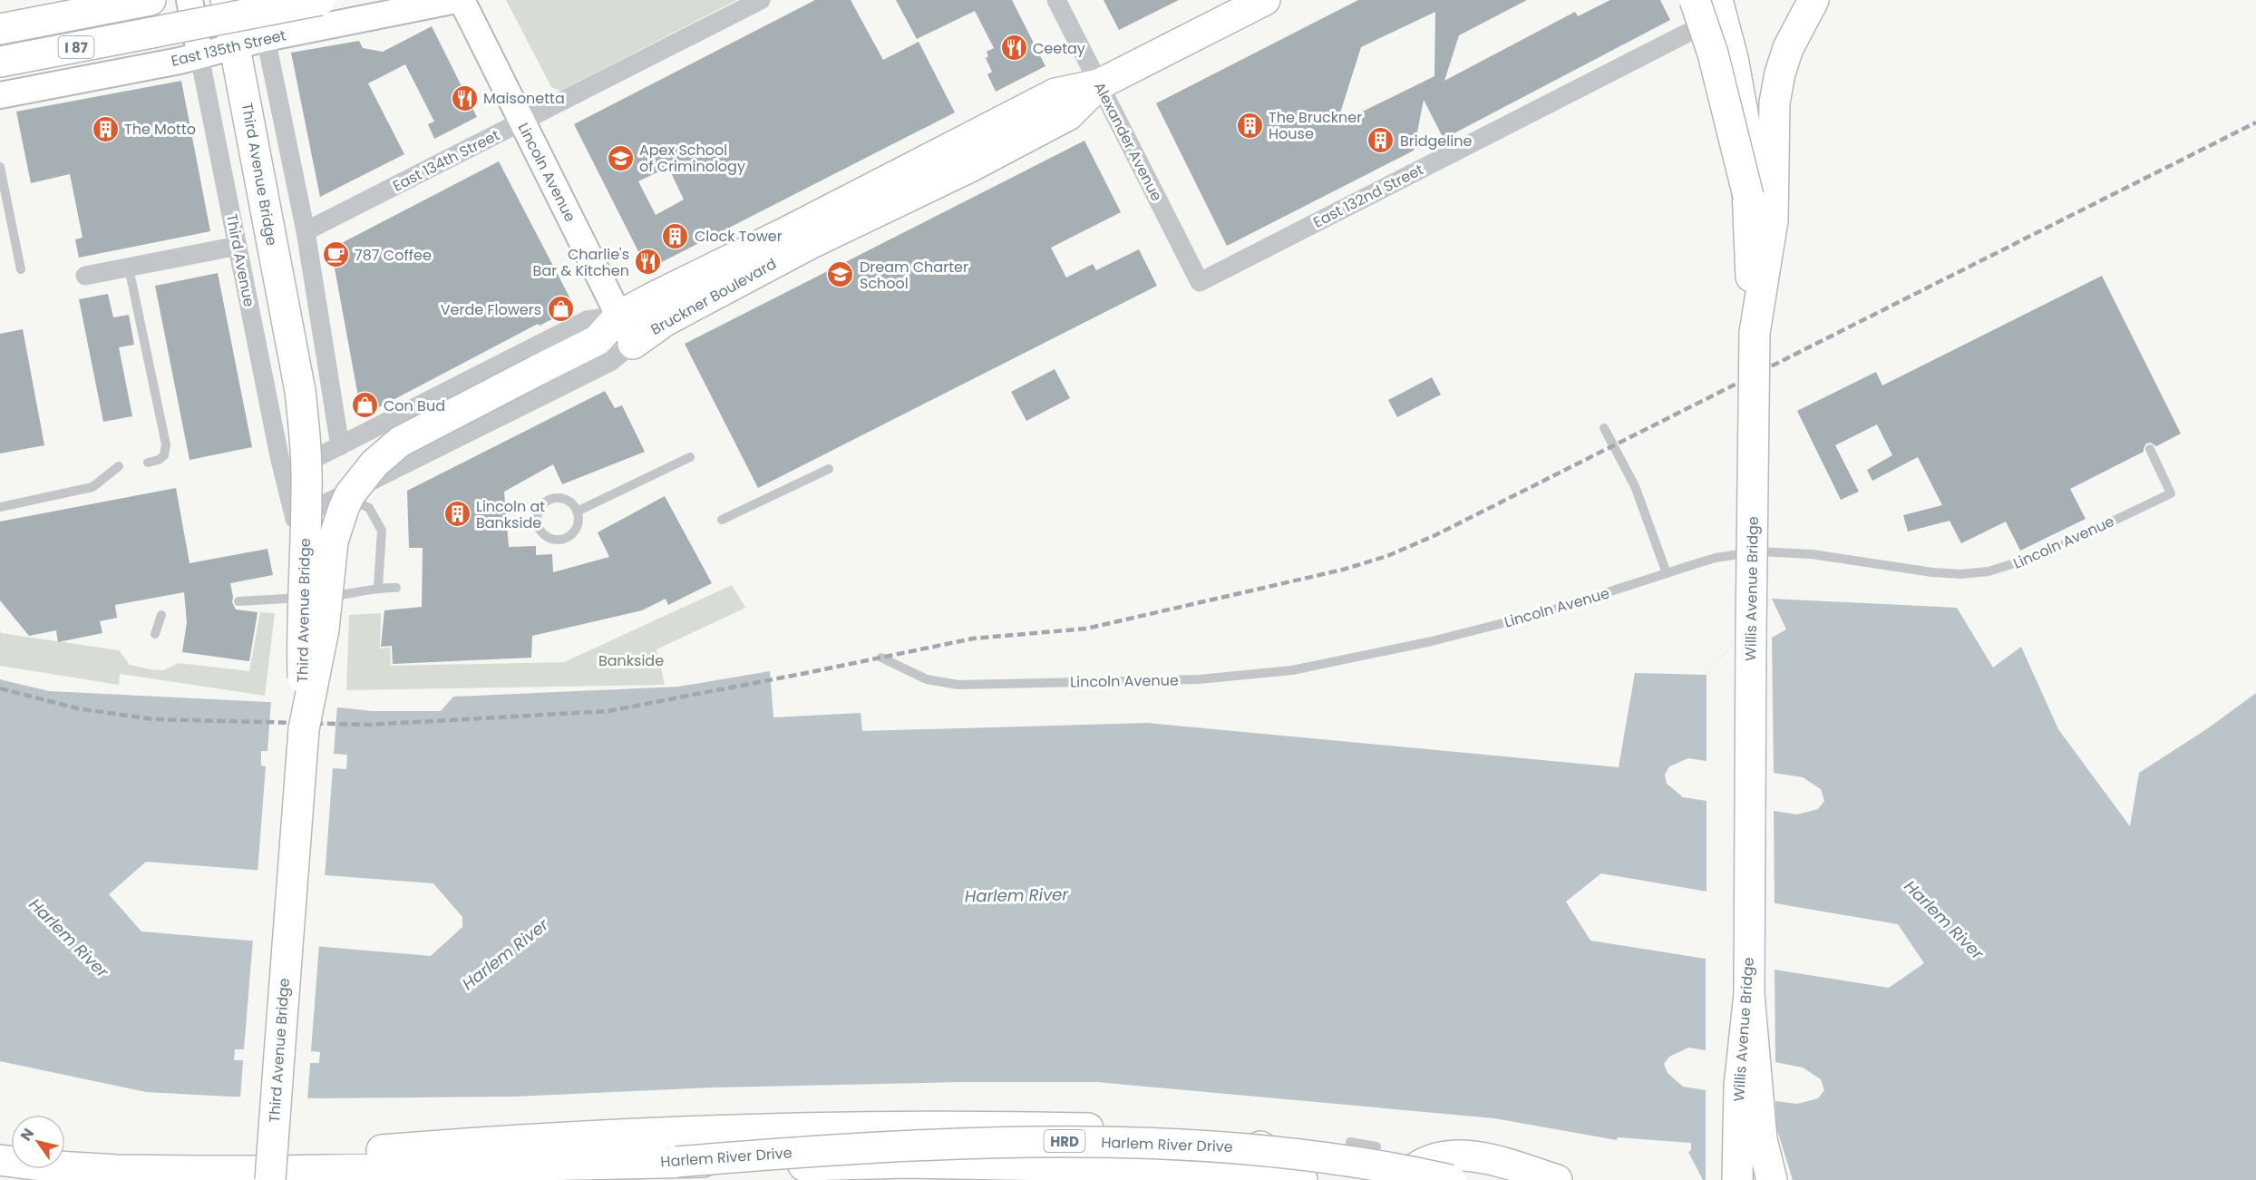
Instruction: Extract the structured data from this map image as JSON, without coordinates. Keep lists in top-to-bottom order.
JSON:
{
  "streets": {
    "main road": [
      "I 87",
      "East 135th Street",
      "Lincoln Avenue",
      "Third Avenue Bridge",
      "Third Avenue",
      "Bruckner Boulevard",
      "Willis Avenue Bridge",
      "HRD",
      "Harlem River Drive"
    ],
    "street": ["Alexander Avenue", "East 134th Street", "East 132nd Street"]
  },
  "crossings": [
    ["East 135th Street", "Third Avenue Bridge"],
    ["East 135th Street", "Third Avenue"],
    ["Alexander Avenue", "East 132nd Street"],
    ["Alexander Avenue", "Bruckner Boulevard"],
    ["East 134th Street", "Lincoln Avenue"],
    ["Lincoln Avenue", "Bruckner Boulevard"],
    ["Third Avenue Bridge", "Harlem River Drive"],
    ["East 132nd Street", "Willis Avenue Bridge"],
    ["Third Avenue", "Bruckner Boulevard"]
  ],
  "water": ["Harlem River"],
  "parks": ["Bankside"],
  "places": {
    "restaurant": ["Ceetay", "Maisonetta", "Charlie's Bar & Kitchen"],
    "building": [
      "The Bruckner House",
      "The Motto",
      "Bridgeline",
      "Clock Tower",
      "Lincoln at Bankside"
    ],
    "school or university": ["Apex School of Criminology", "Dream Charter School"],
    "cafe": ["787 Coffee"],
    "shop": ["Verde Flowers", "Con Bud"]
  },
  "north": "top left"
}
